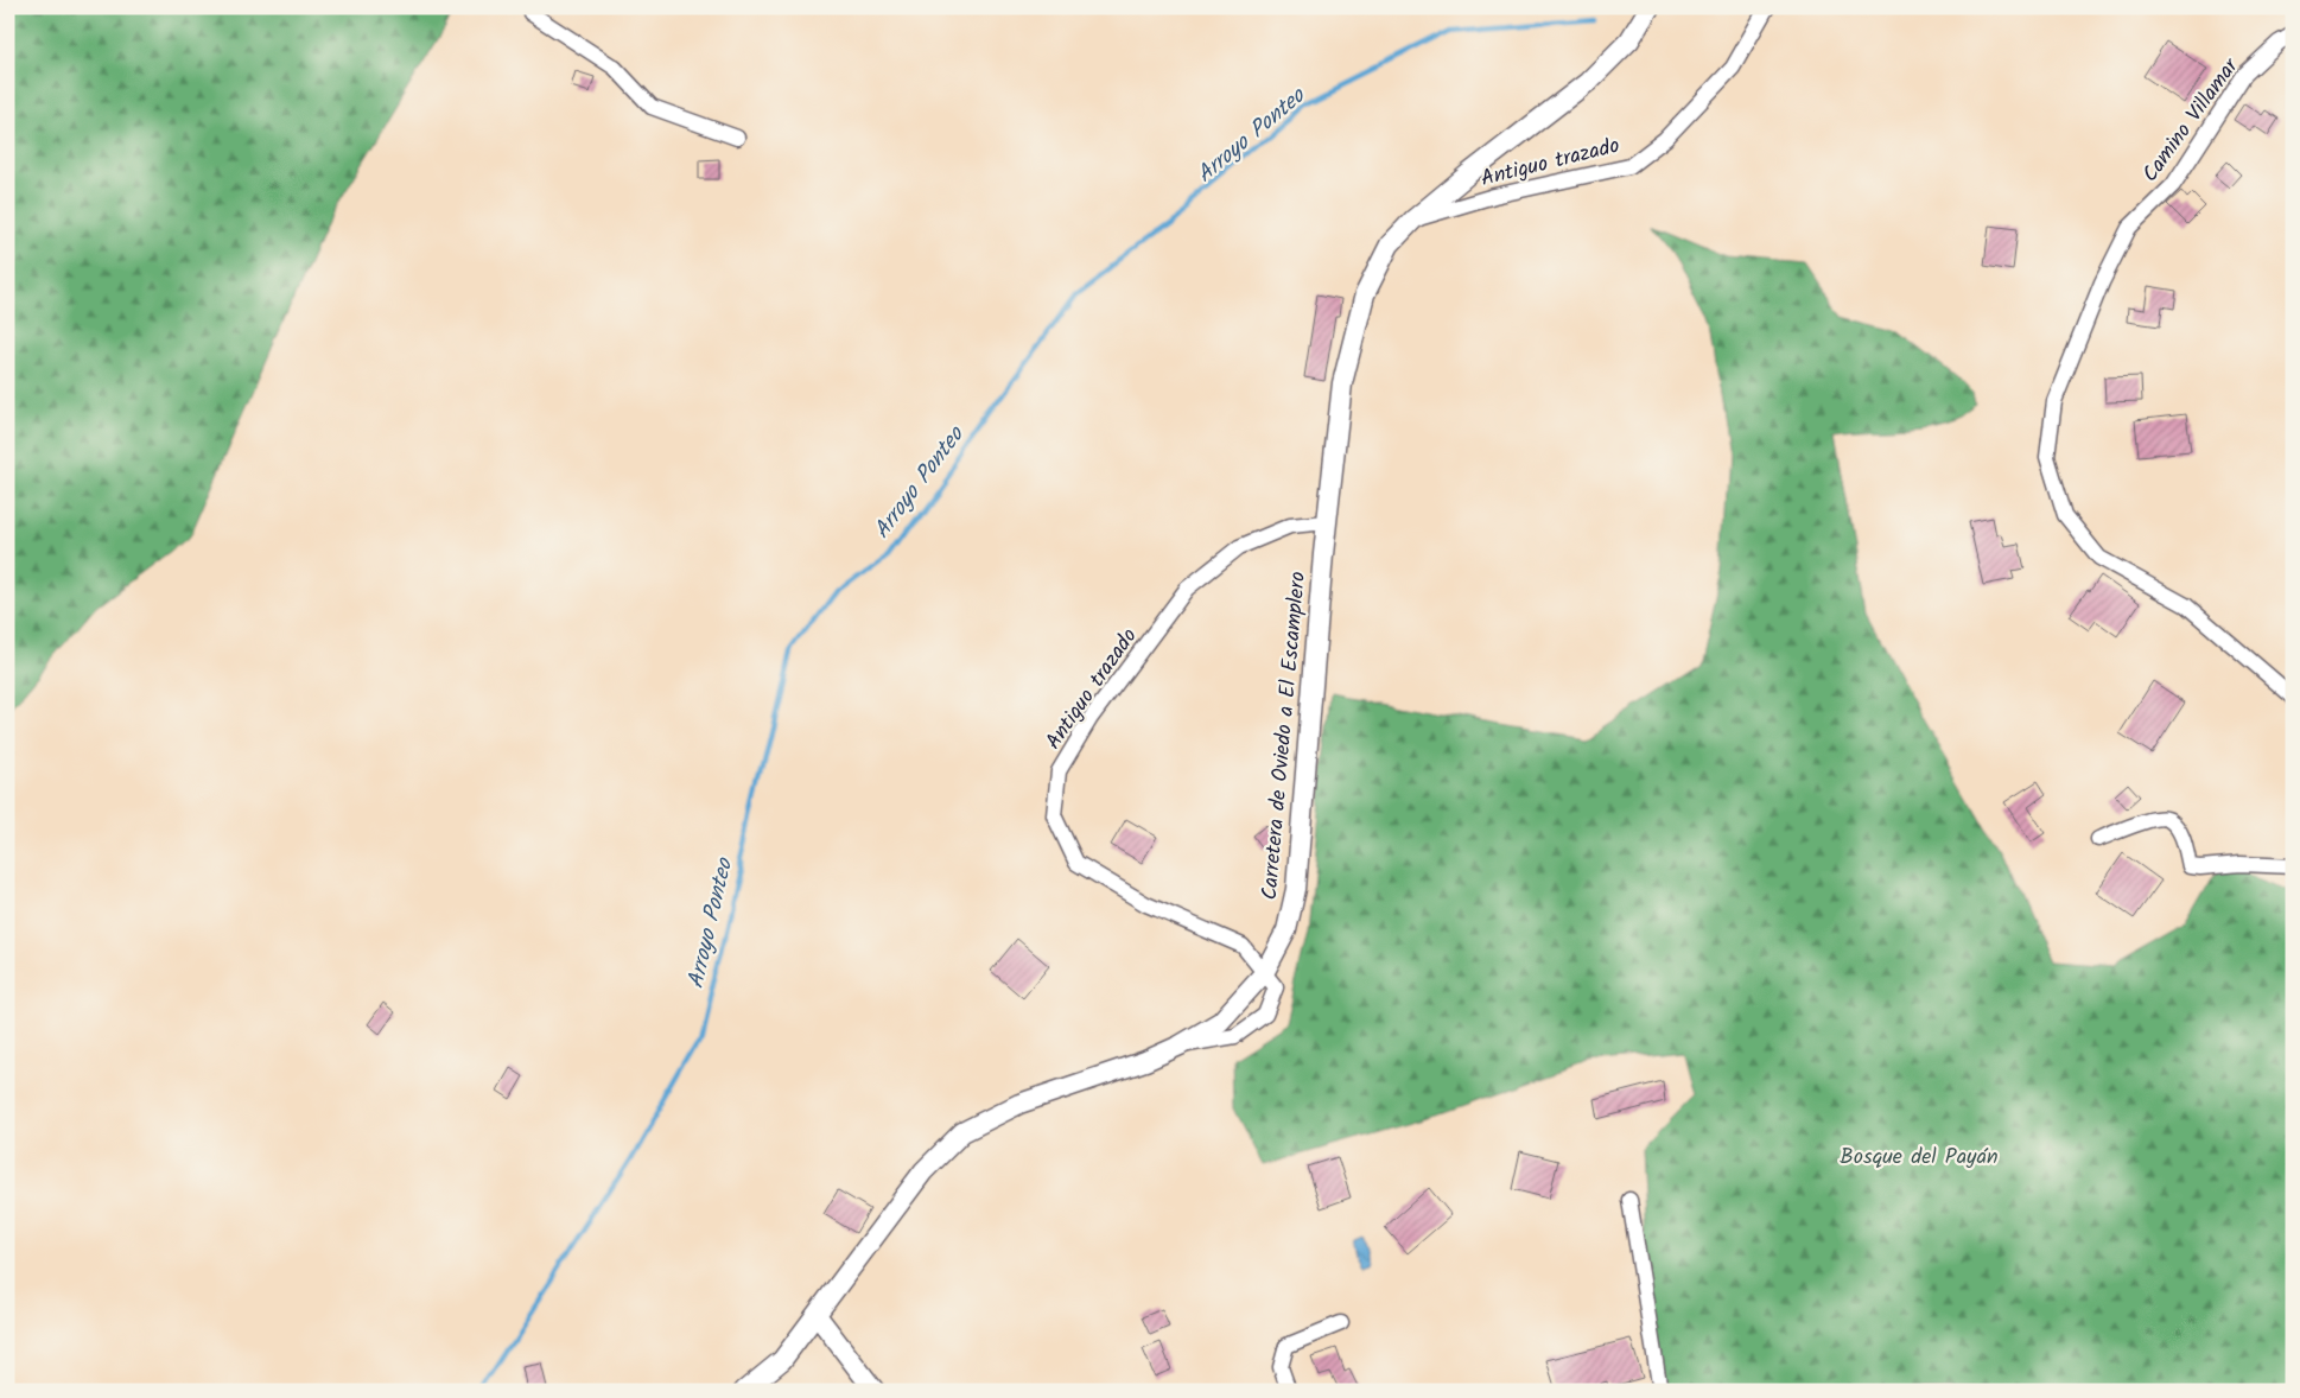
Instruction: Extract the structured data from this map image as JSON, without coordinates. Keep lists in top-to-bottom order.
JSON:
{
  "streets": {
    "street": ["Camino Villamar", "Antiguo trazado", "Carretera de Oviedo a El Escamplero"]
  },
  "crossings": [
    ["Antiguo trazado", "Carretera de Oviedo a El Escamplero"]
  ],
  "water": ["Arroyo Ponteo"],
  "parks": ["Bosque del Payán"]
}
